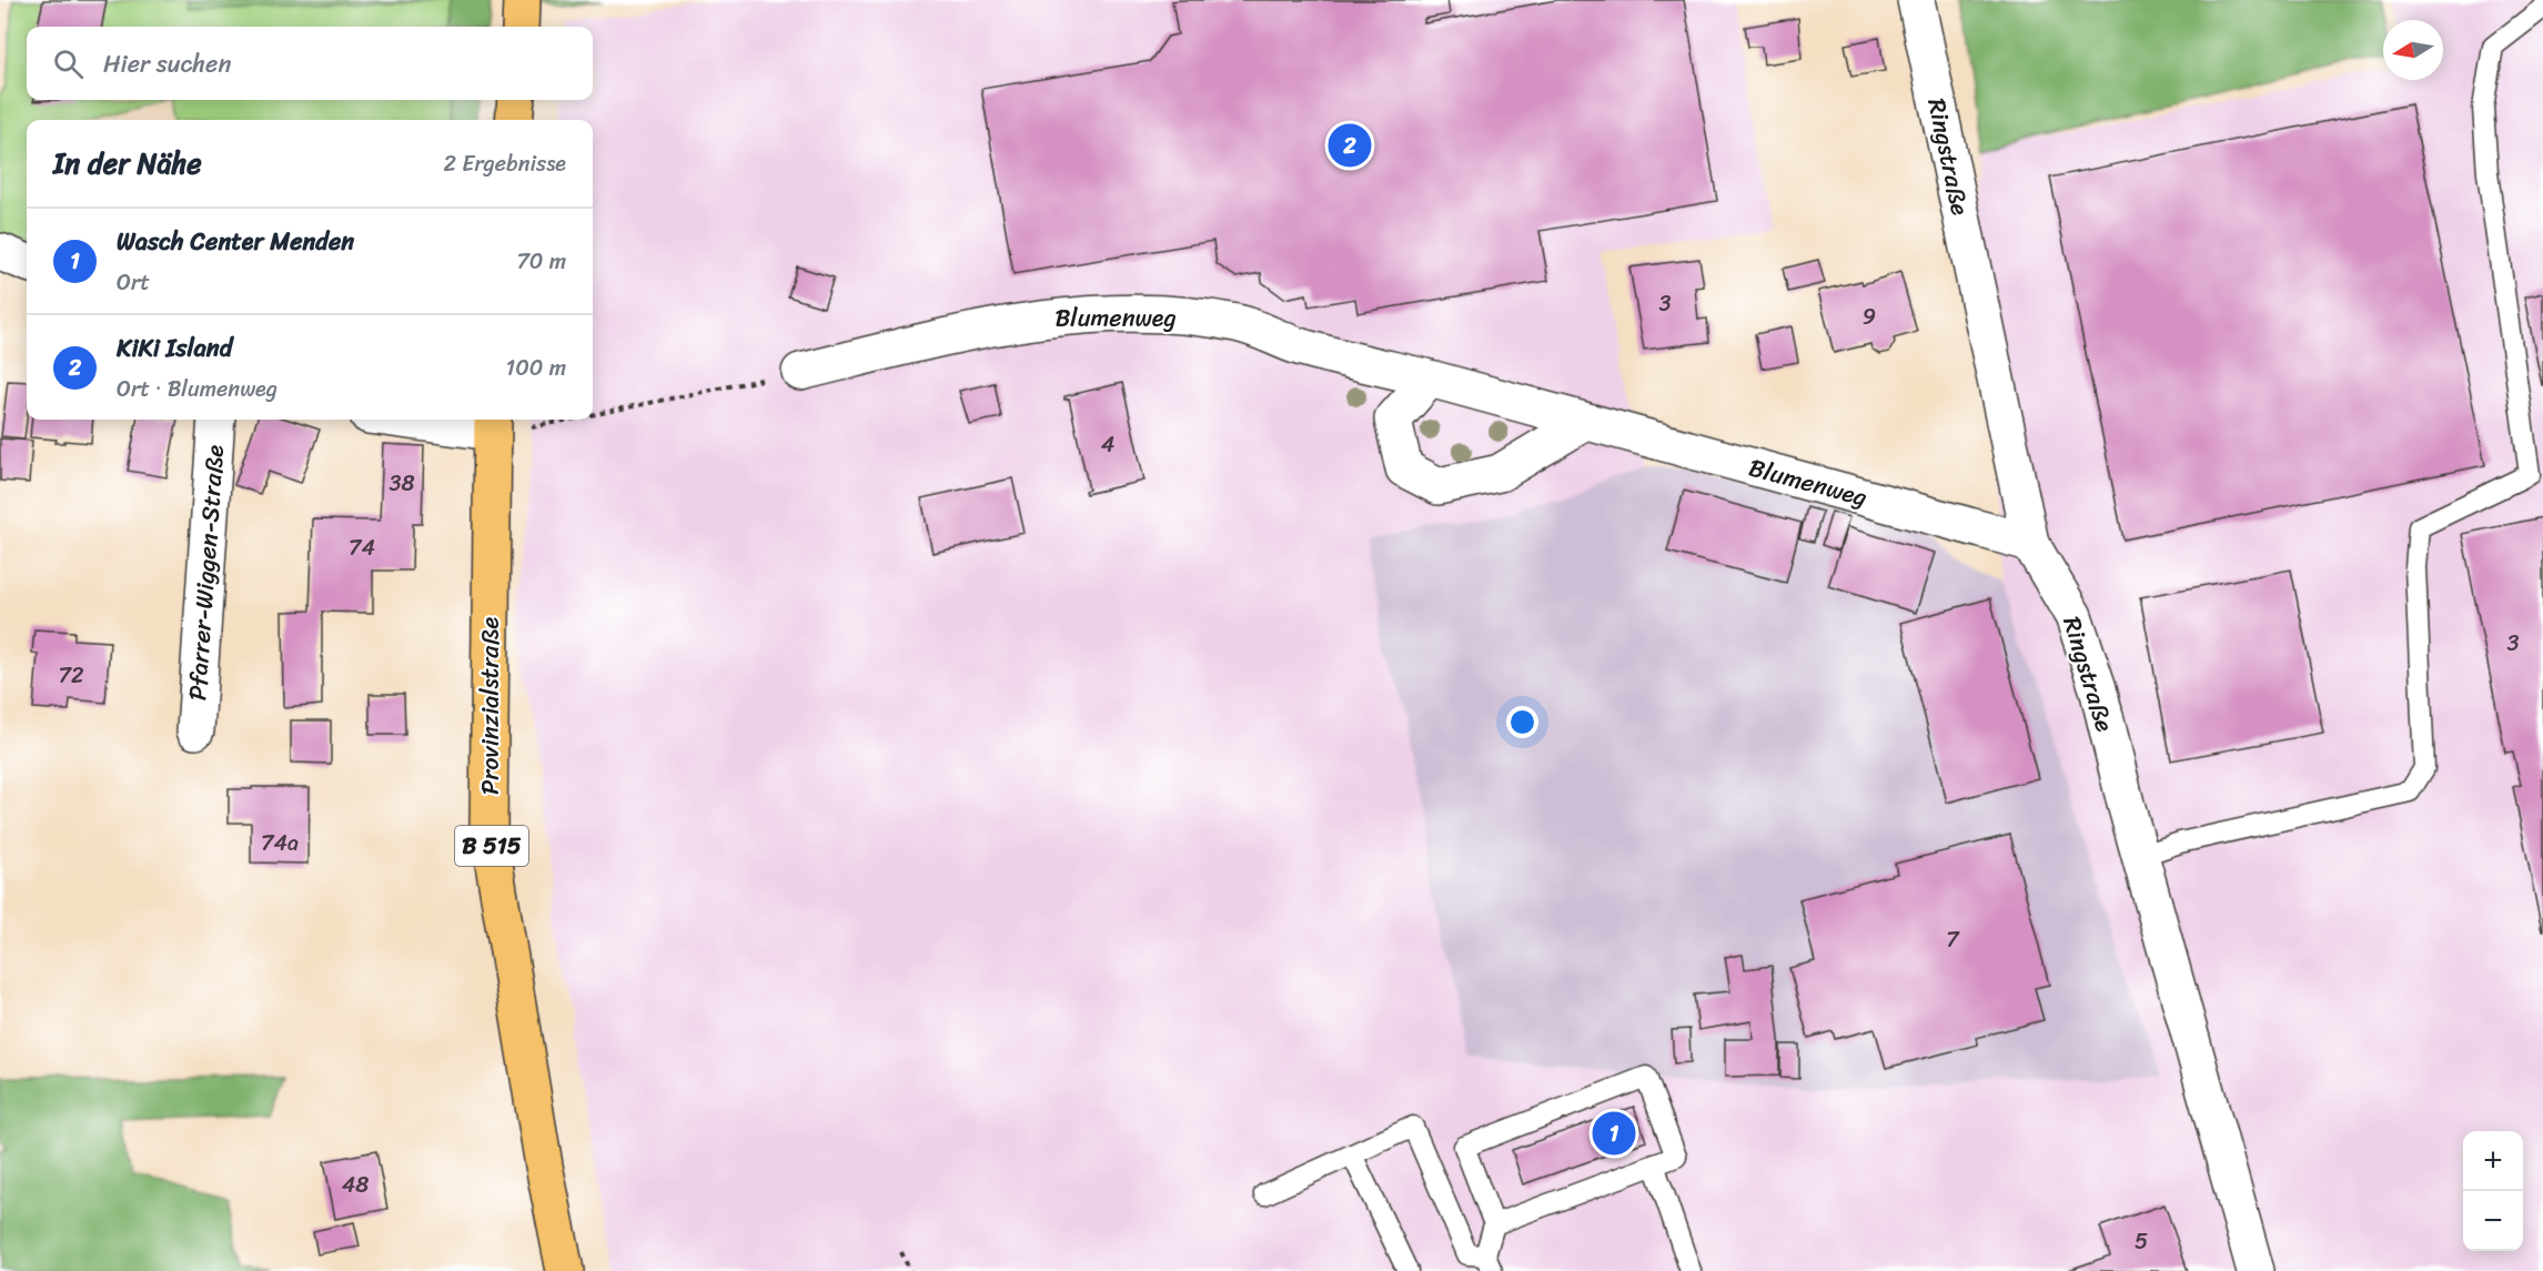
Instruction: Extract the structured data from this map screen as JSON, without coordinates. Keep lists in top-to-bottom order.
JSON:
{
  "streets": {
    "main road": ["Provinzialstraße", "B 515"],
    "street": ["Ringstraße", "Blumenweg", "Pfarrer-Wiggen-Straße"]
  },
  "crossings": [
    ["Ringstraße", "Blumenweg"]
  ],
  "house_numbers": [
    "3",
    "9",
    "4",
    "38",
    "74",
    "3",
    "72",
    "74a",
    "7",
    "48",
    "5"
  ],
  "north": "left",
  "page": {
    "search": "Hier suchen",
    "heading": ["In der Nähe", "2 Ergebnisse"],
    "pins": ["2", "1"],
    "list": [
      {
        "mark": "1",
        "name": "Wasch Center Menden",
        "note": "Ort",
        "value": "70 m"
      },
      {
        "mark": "2",
        "name": "KiKi Island",
        "note": "Ort · Blumenweg",
        "value": "100 m"
      }
    ],
    "map_buttons": ["+", "−"]
  }
}
